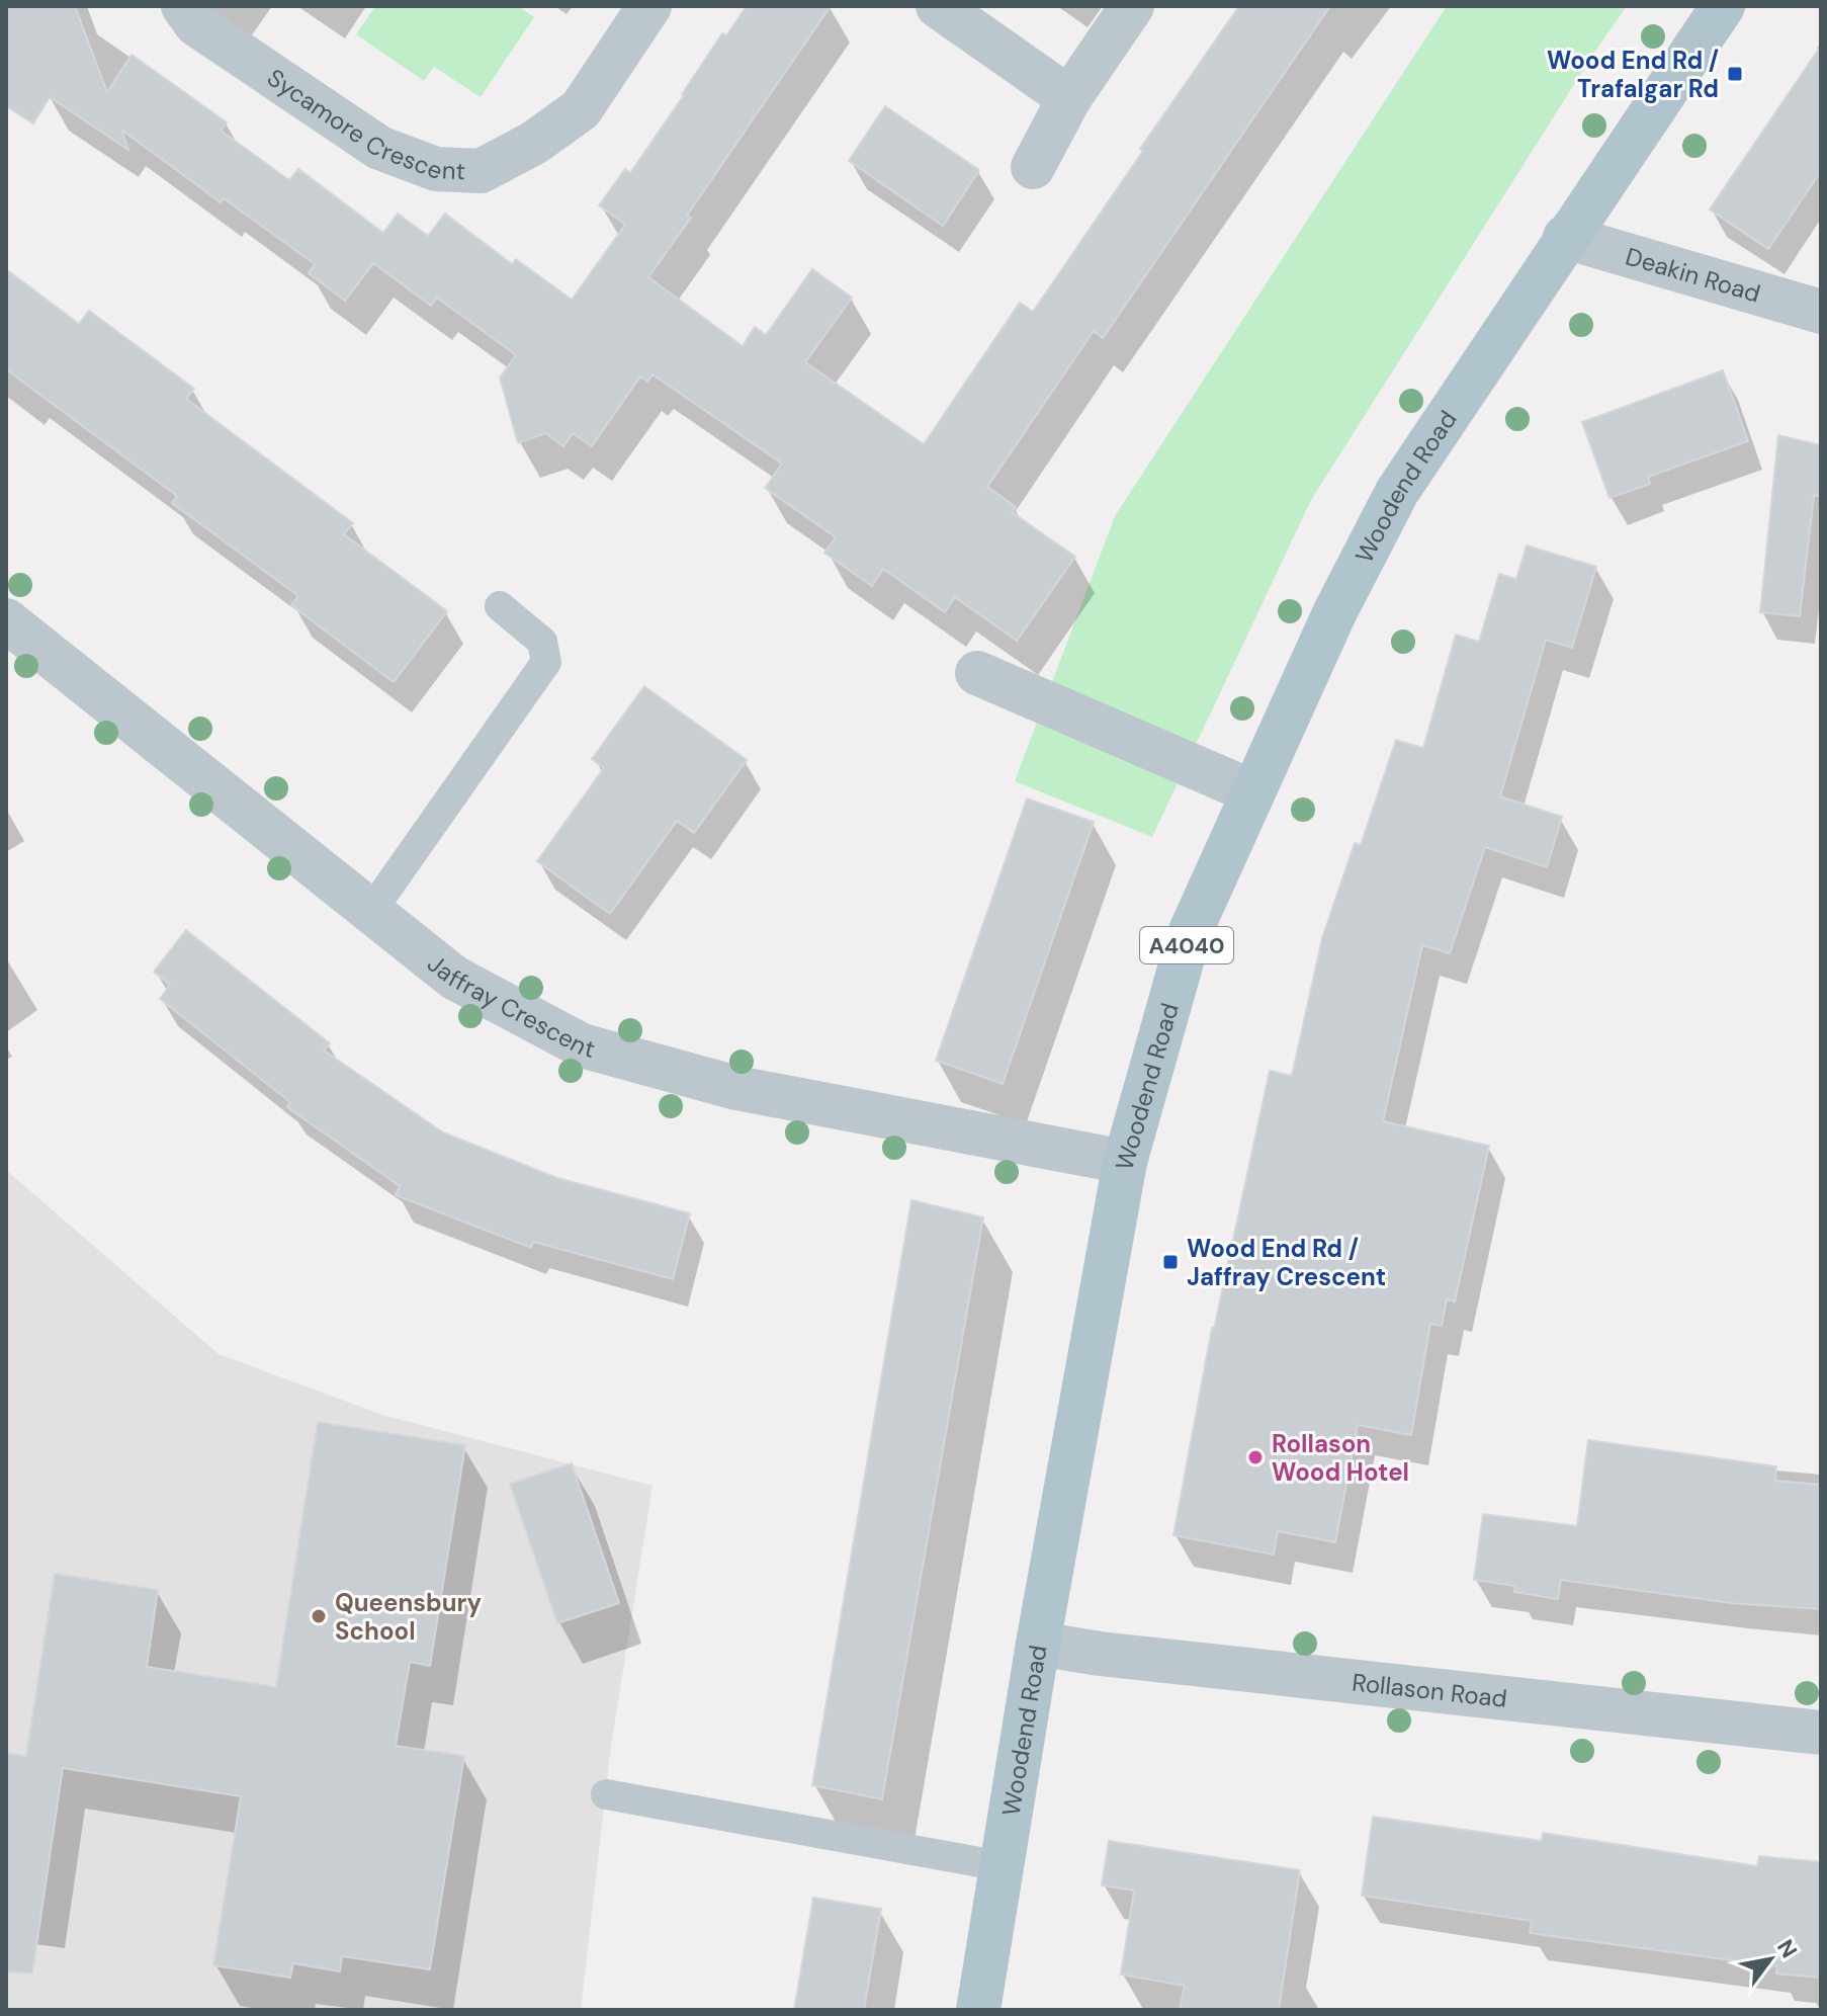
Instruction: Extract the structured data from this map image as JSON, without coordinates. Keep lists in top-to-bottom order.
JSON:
{
  "streets": {
    "main road": ["Woodend Road", "A4040"],
    "street": [
      "Sycamore Crescent",
      "Deakin Road",
      "Jaffray Crescent",
      "Rollason Road"
    ]
  },
  "crossings": [
    ["Deakin Road", "Woodend Road"],
    ["Woodend Road", "Jaffray Crescent"],
    ["Woodend Road", "Rollason Road"]
  ],
  "places": {
    "transit": ["Wood End Rd / Trafalgar Rd", "Wood End Rd / Jaffray Crescent"],
    "other": ["Rollason Wood Hotel", "Queensbury School"]
  },
  "north": "top right"
}
